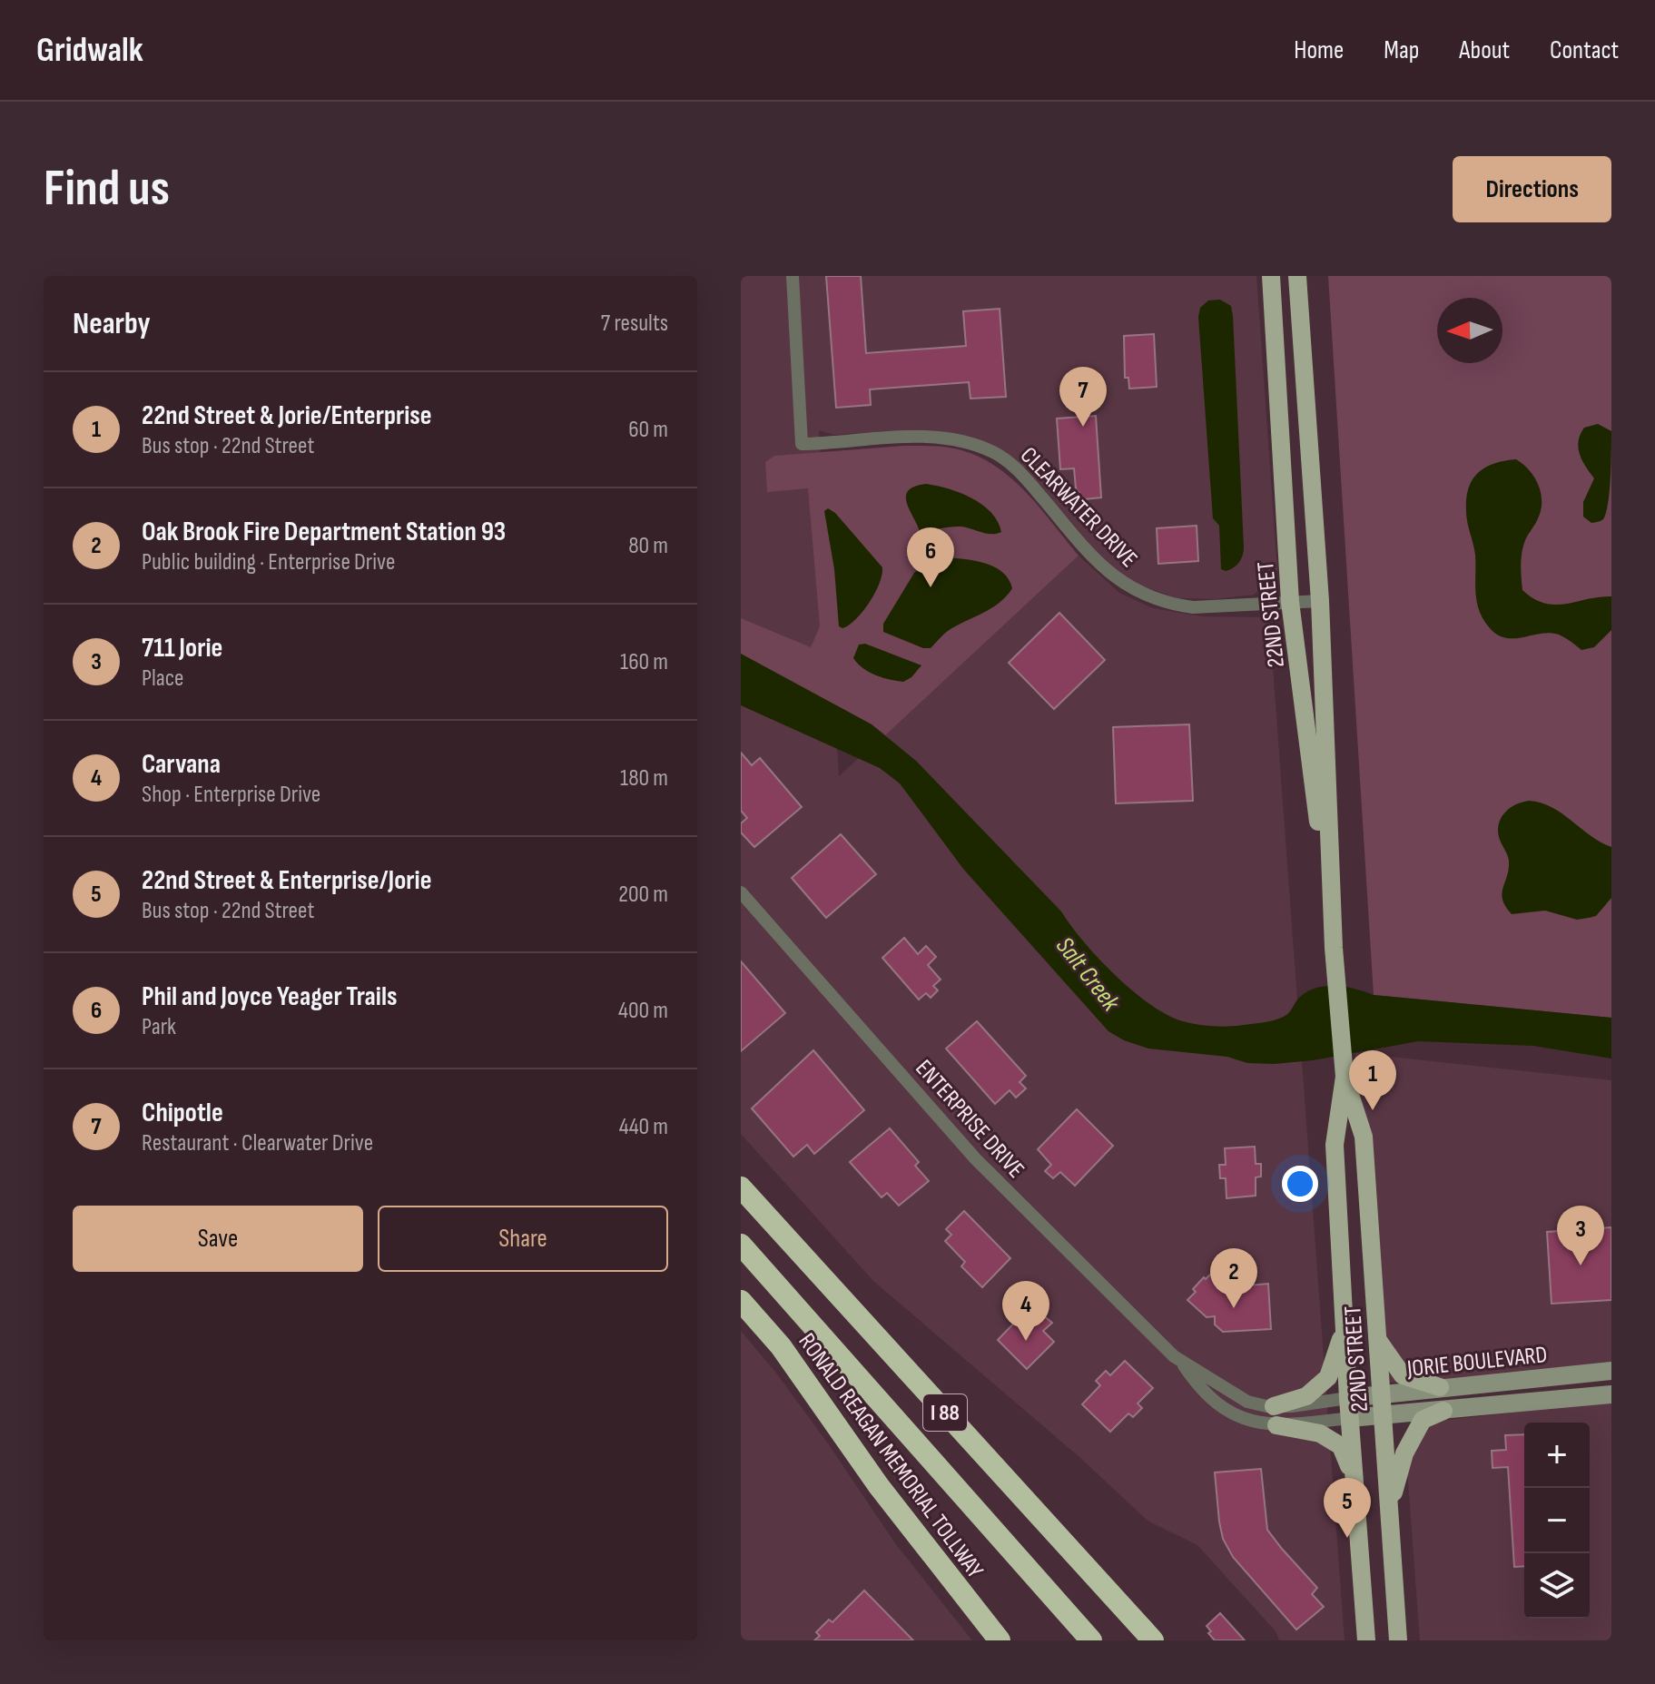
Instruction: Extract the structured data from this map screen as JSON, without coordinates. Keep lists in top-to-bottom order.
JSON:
{
  "streets": {
    "highway": ["I 88", "RONALD REAGAN MEMORIAL TOLLWAY"],
    "main road": ["22ND STREET", "JORIE BOULEVARD"],
    "street": ["CLEARWATER DRIVE", "ENTERPRISE DRIVE"]
  },
  "crossings": [
    ["CLEARWATER DRIVE", "22ND STREET"],
    ["22ND STREET", "ENTERPRISE DRIVE"],
    ["22ND STREET", "JORIE BOULEVARD"],
    ["ENTERPRISE DRIVE", "JORIE BOULEVARD"]
  ],
  "water": ["Salt Creek"],
  "north": "left",
  "page": {
    "header": "Gridwalk",
    "nav": [
      "Home",
      "Map",
      "About",
      "Contact"
    ],
    "buttons": [
      "Directions",
      ["Save", "Share"]
    ],
    "title": "Find us",
    "heading": ["Nearby", "7 results"],
    "pins": [
      "7",
      "6",
      "1",
      "3",
      "2",
      "4",
      "5"
    ],
    "list": [
      {
        "mark": "1",
        "name": "22nd Street & Jorie/Enterprise",
        "note": "Bus stop · 22nd Street",
        "value": "60 m"
      },
      {
        "mark": "2",
        "name": "Oak Brook Fire Department Station 93",
        "note": "Public building · Enterprise Drive",
        "value": "80 m"
      },
      {
        "mark": "3",
        "name": "711 Jorie",
        "note": "Place",
        "value": "160 m"
      },
      {
        "mark": "4",
        "name": "Carvana",
        "note": "Shop · Enterprise Drive",
        "value": "180 m"
      },
      {
        "mark": "5",
        "name": "22nd Street & Enterprise/Jorie",
        "note": "Bus stop · 22nd Street",
        "value": "200 m"
      },
      {
        "mark": "6",
        "name": "Phil and Joyce Yeager Trails",
        "note": "Park",
        "value": "400 m"
      },
      {
        "mark": "7",
        "name": "Chipotle",
        "note": "Restaurant · Clearwater Drive",
        "value": "440 m"
      }
    ],
    "map_buttons": ["+", "−"]
  }
}
